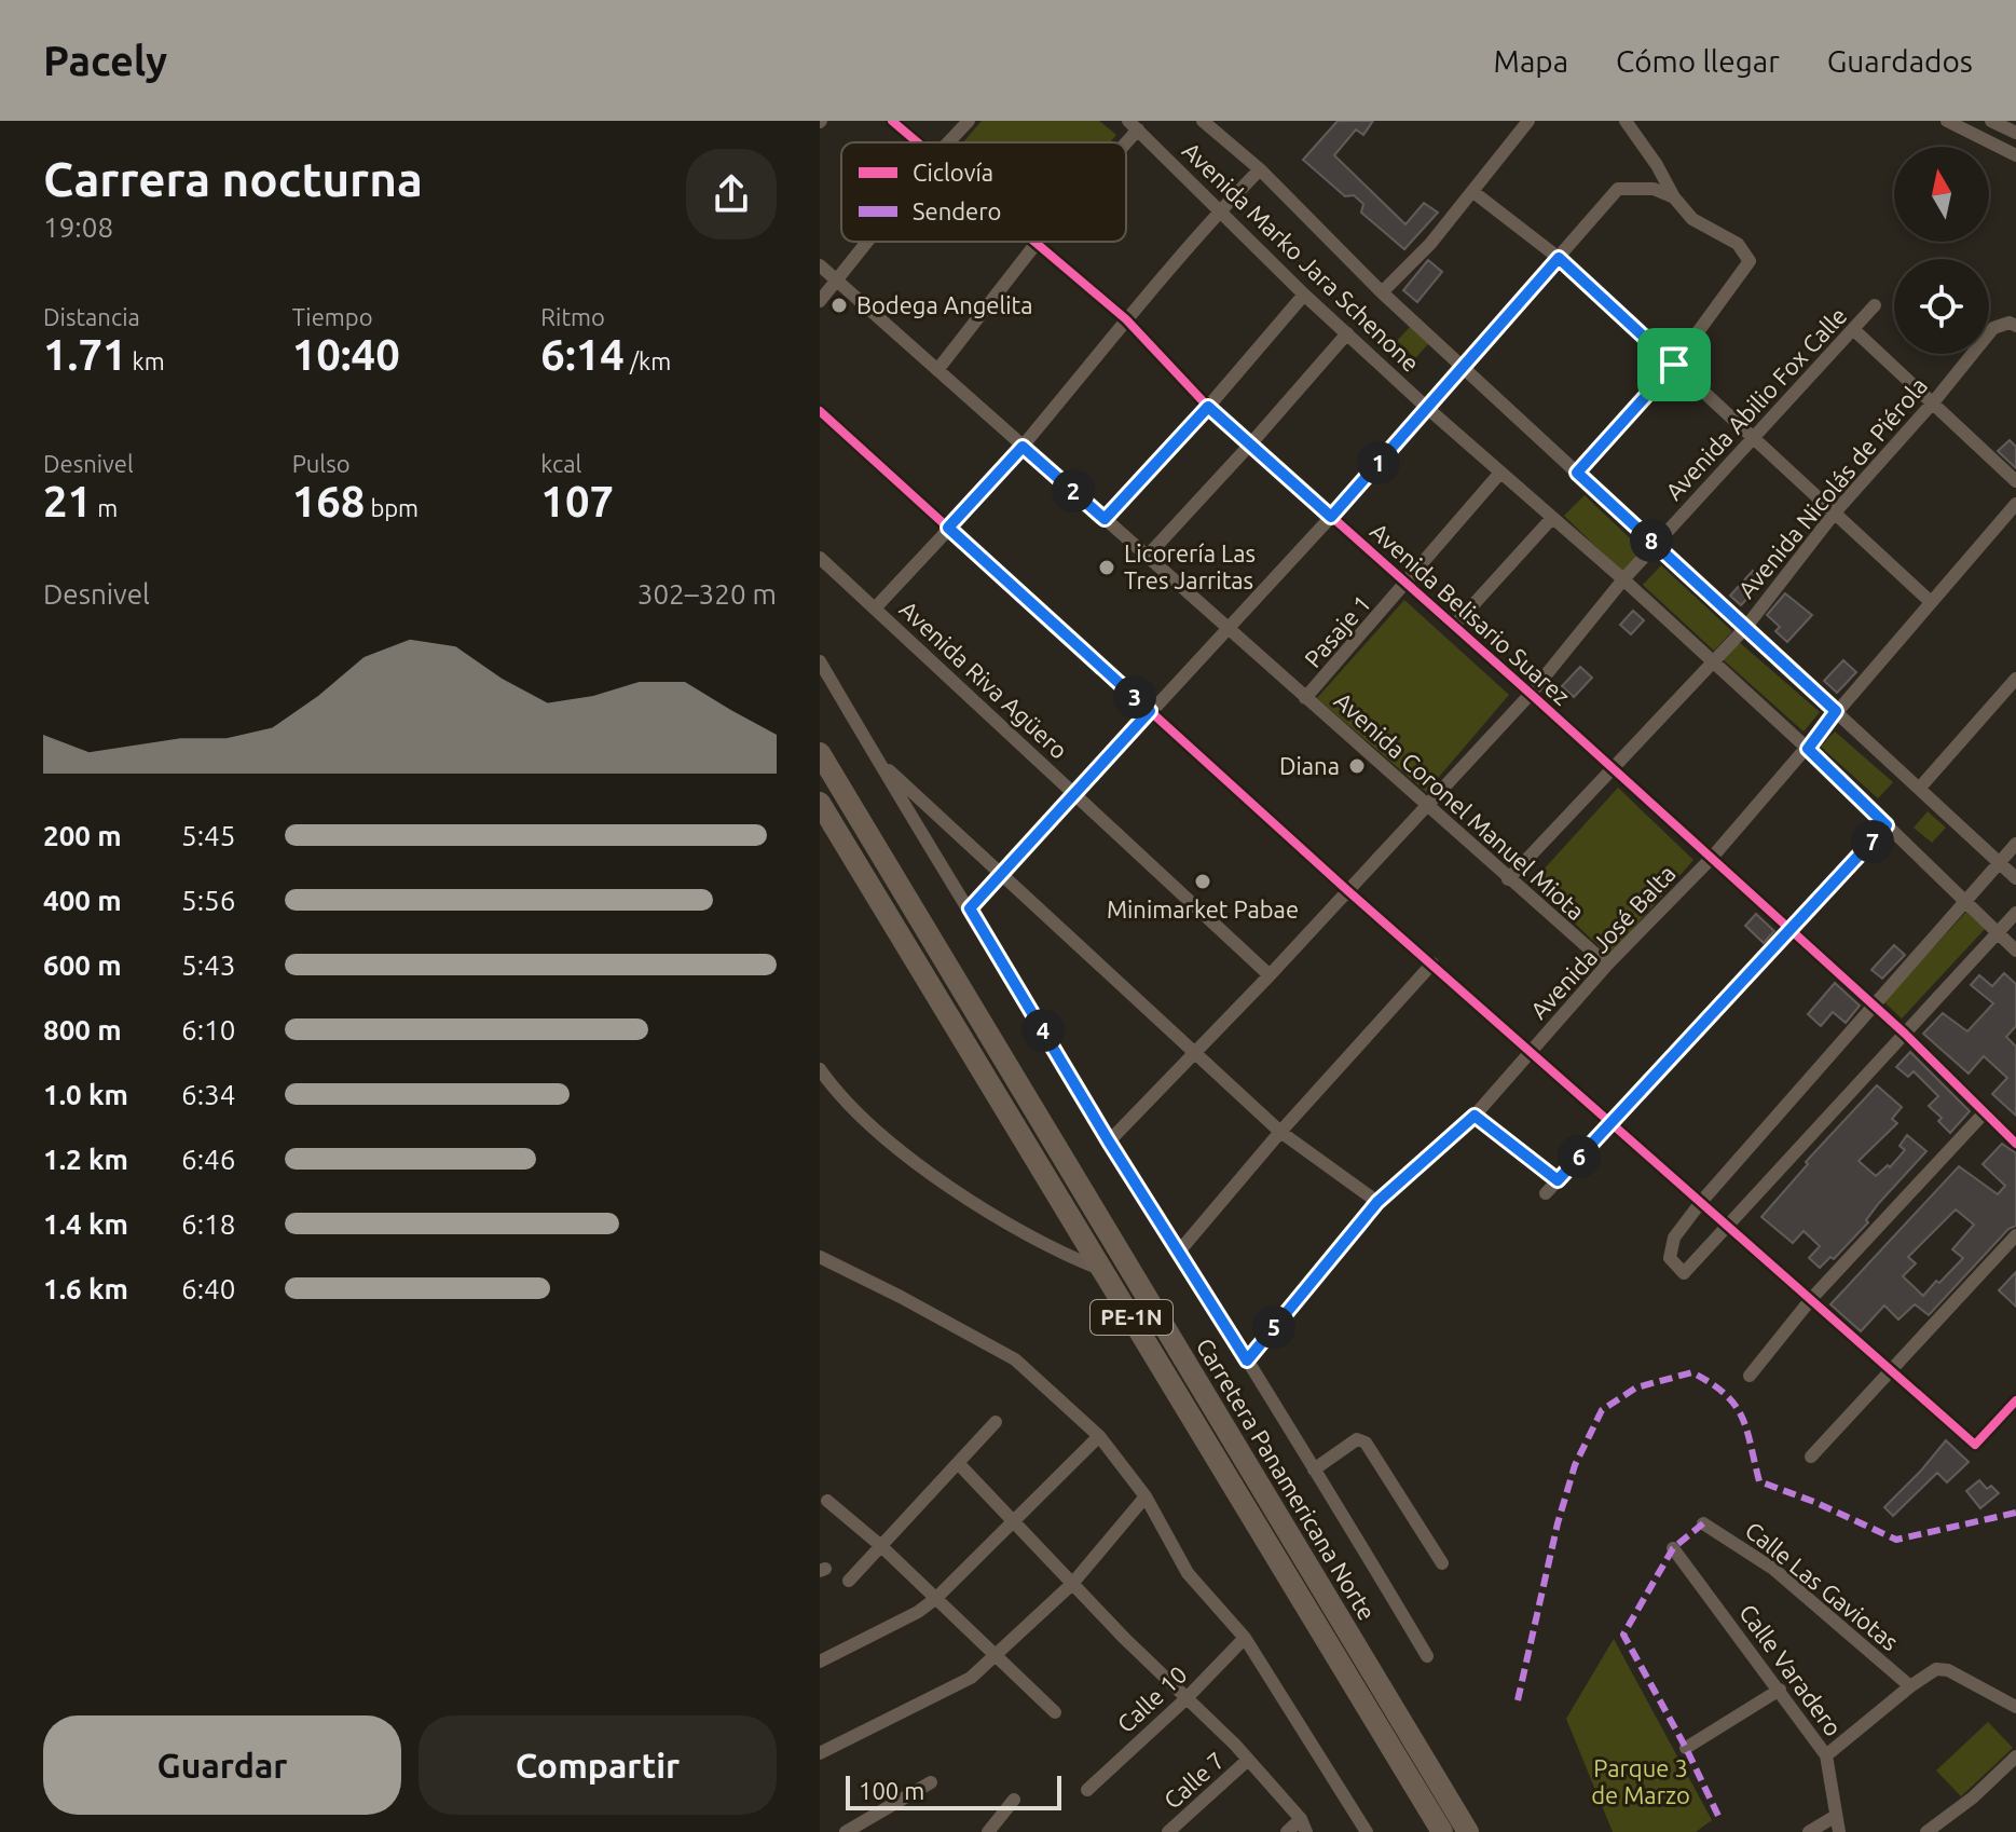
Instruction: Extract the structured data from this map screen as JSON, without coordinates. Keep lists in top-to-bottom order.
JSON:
{
  "streets": {
    "highway": ["PE-1N", "Carretera Panamericana Norte"],
    "street": [
      "Avenida Marko Jara Schenone",
      "Avenida Abilio Fox Calle",
      "Avenida Nicolás de Piérola",
      "Avenida Belisario Suarez",
      "Pasaje 1",
      "Avenida Riva Agüero",
      "Avenida Coronel Manuel Miota",
      "Avenida José Balta",
      "Calle Las Gaviotas",
      "Calle Varadero",
      "Calle 10",
      "Calle 7"
    ]
  },
  "crossings": [
    ["Avenida Marko Jara Schenone", "Avenida Abilio Fox Calle"],
    ["Avenida Marko Jara Schenone", "Avenida Nicolás de Piérola"],
    ["Avenida Marko Jara Schenone", "Pasaje 1"],
    ["Avenida Marko Jara Schenone", "Avenida José Balta"],
    ["Avenida Abilio Fox Calle", "Avenida Belisario Suarez"],
    ["Avenida Abilio Fox Calle", "Avenida Riva Agüero"],
    ["Avenida Abilio Fox Calle", "Avenida Coronel Manuel Miota"],
    ["Avenida Nicolás de Piérola", "Avenida Belisario Suarez"],
    ["Avenida Nicolás de Piérola", "Avenida Coronel Manuel Miota"],
    ["Avenida Belisario Suarez", "Pasaje 1"],
    ["Avenida Belisario Suarez", "Avenida José Balta"],
    ["Pasaje 1", "Avenida Coronel Manuel Miota"],
    ["Avenida Coronel Manuel Miota", "Avenida José Balta"]
  ],
  "parks": ["Parque 3 de Marzo"],
  "places": [
    "Bodega Angelita",
    "Licorería Las Tres Jarritas",
    "Diana",
    "Minimarket Pabae"
  ],
  "legend": ["Ciclovía", "Sendero"],
  "scale_bar": "100 m",
  "north": "top",
  "page": {
    "header": "Pacely",
    "nav": ["Mapa", "Cómo llegar", "Guardados"],
    "heading": ["Carrera nocturna", "19:08"],
    "stats": [
      ["Distancia", "1.71 km"],
      ["Tiempo", "10:40"],
      ["Ritmo", "6:14 /km"],
      ["Desnivel", "21 m"],
      ["Pulso", "168 bpm"],
      ["kcal", "107"]
    ],
    "pins": [
      "1",
      "2",
      "8",
      "3",
      "7",
      "4",
      "6",
      "5"
    ],
    "chart": ["Desnivel", "302–320 m"],
    "list": [
      {
        "name": "200 m",
        "note": "5:45"
      },
      {
        "name": "400 m",
        "note": "5:56"
      },
      {
        "name": "600 m",
        "note": "5:43"
      },
      {
        "name": "800 m",
        "note": "6:10"
      },
      {
        "name": "1.0 km",
        "note": "6:34"
      },
      {
        "name": "1.2 km",
        "note": "6:46"
      },
      {
        "name": "1.4 km",
        "note": "6:18"
      },
      {
        "name": "1.6 km",
        "note": "6:40"
      }
    ],
    "buttons": ["Guardar", "Compartir"],
    "scale": "100 m"
  }
}
